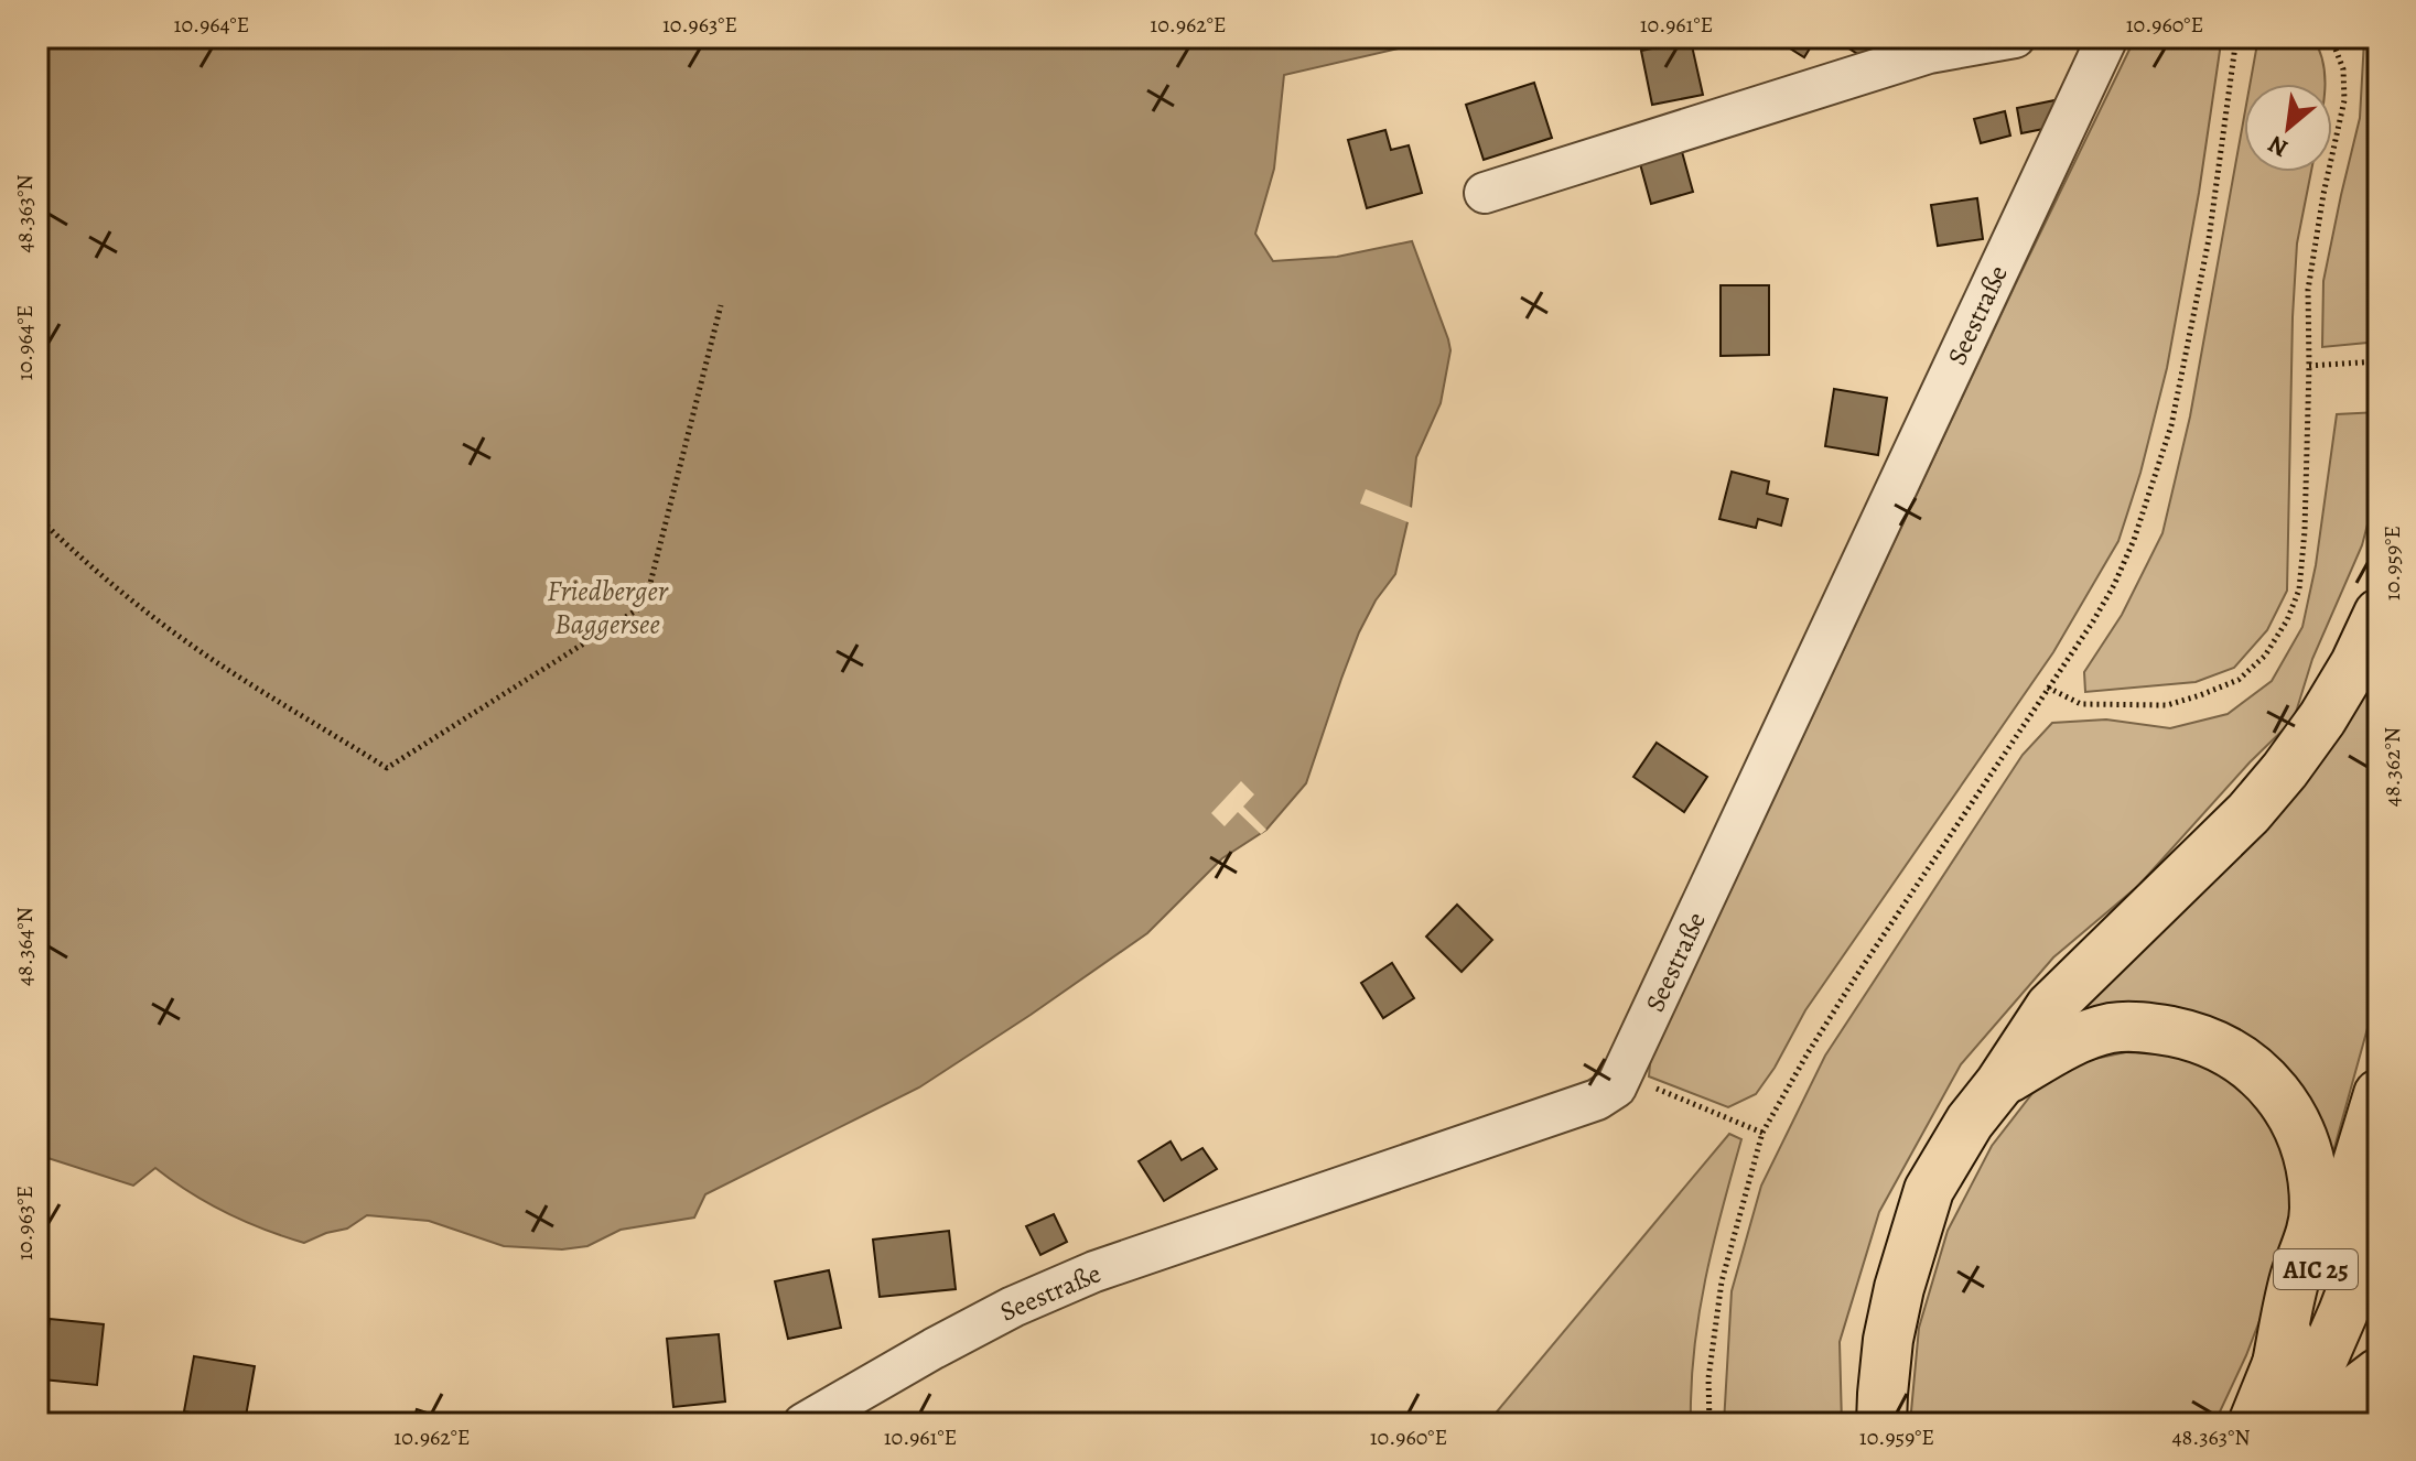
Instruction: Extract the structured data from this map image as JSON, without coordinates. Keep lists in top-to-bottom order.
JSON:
{
  "streets": {
    "main road": ["AIC 25"],
    "street": ["Seestraße"]
  },
  "water": ["Friedberger Baggersee"],
  "north": "bottom left",
  "coordinates": [
    "10.964°E",
    "10.963°E",
    "10.962°E",
    "10.961°E",
    "10.960°E",
    "48.363°N",
    "10.959°E",
    "48.362°N",
    "48.364°N"
  ]
}
